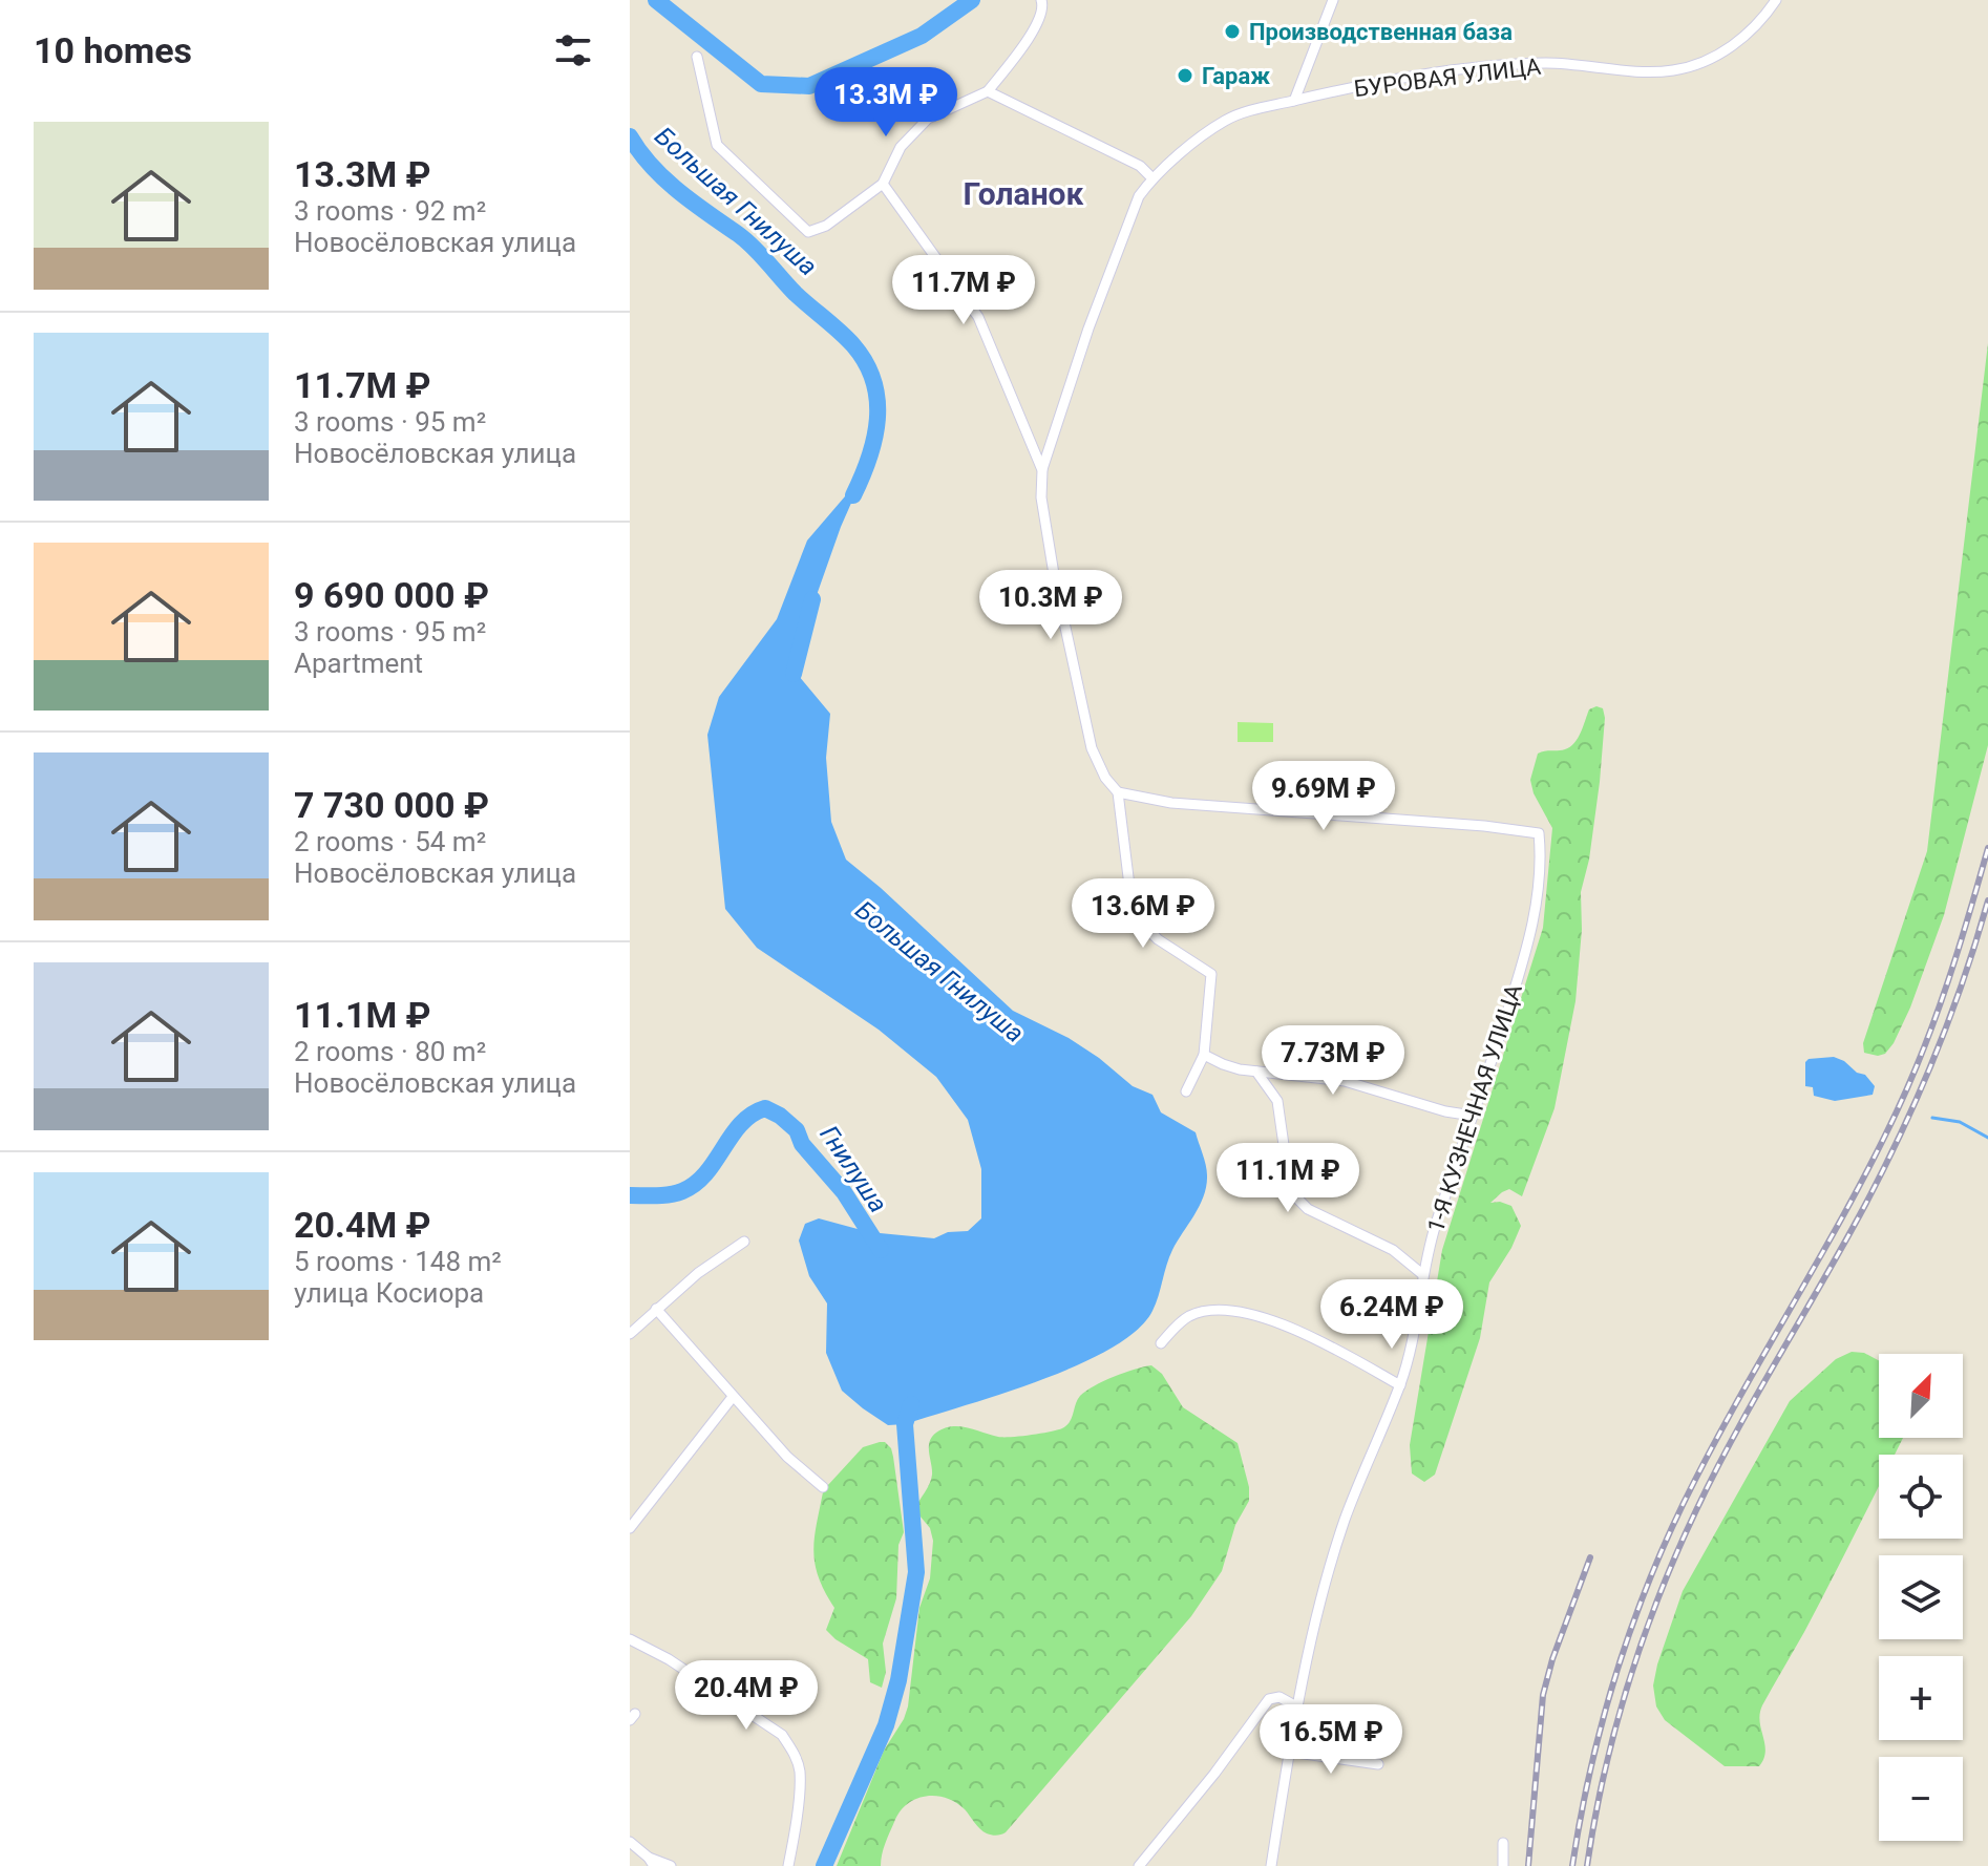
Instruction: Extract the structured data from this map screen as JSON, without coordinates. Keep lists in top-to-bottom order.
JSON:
{
  "streets": {
    "street": ["БУРОВАЯ УЛИЦА", "1-Я КУЗНЕЧНАЯ УЛИЦА"]
  },
  "districts": ["Голанок"],
  "water": ["Большая Гнилуша", "Гнилуша"],
  "places": ["Производственная база", "Гараж"],
  "north": "top right",
  "page": {
    "heading": "10 homes",
    "price": [
      "13.3M ₽",
      "11.7M ₽",
      "10.3M ₽",
      "9.69M ₽",
      "13.6M ₽",
      "7.73M ₽",
      "11.1M ₽",
      "6.24M ₽",
      "20.4M ₽",
      "16.5M ₽"
    ],
    "list": [
      {
        "name": "13.3M ₽",
        "note": "3 rooms · 92 m² · Новосёловская улица"
      },
      {
        "name": "11.7M ₽",
        "note": "3 rooms · 95 m² · Новосёловская улица"
      },
      {
        "name": "9 690 000 ₽",
        "note": "3 rooms · 95 m² · Apartment"
      },
      {
        "name": "7 730 000 ₽",
        "note": "2 rooms · 54 m² · Новосёловская улица"
      },
      {
        "name": "11.1M ₽",
        "note": "2 rooms · 80 m² · Новосёловская улица"
      },
      {
        "name": "20.4M ₽",
        "note": "5 rooms · 148 m² · улица Косиора"
      }
    ],
    "map_buttons": ["+", "−"]
  }
}
